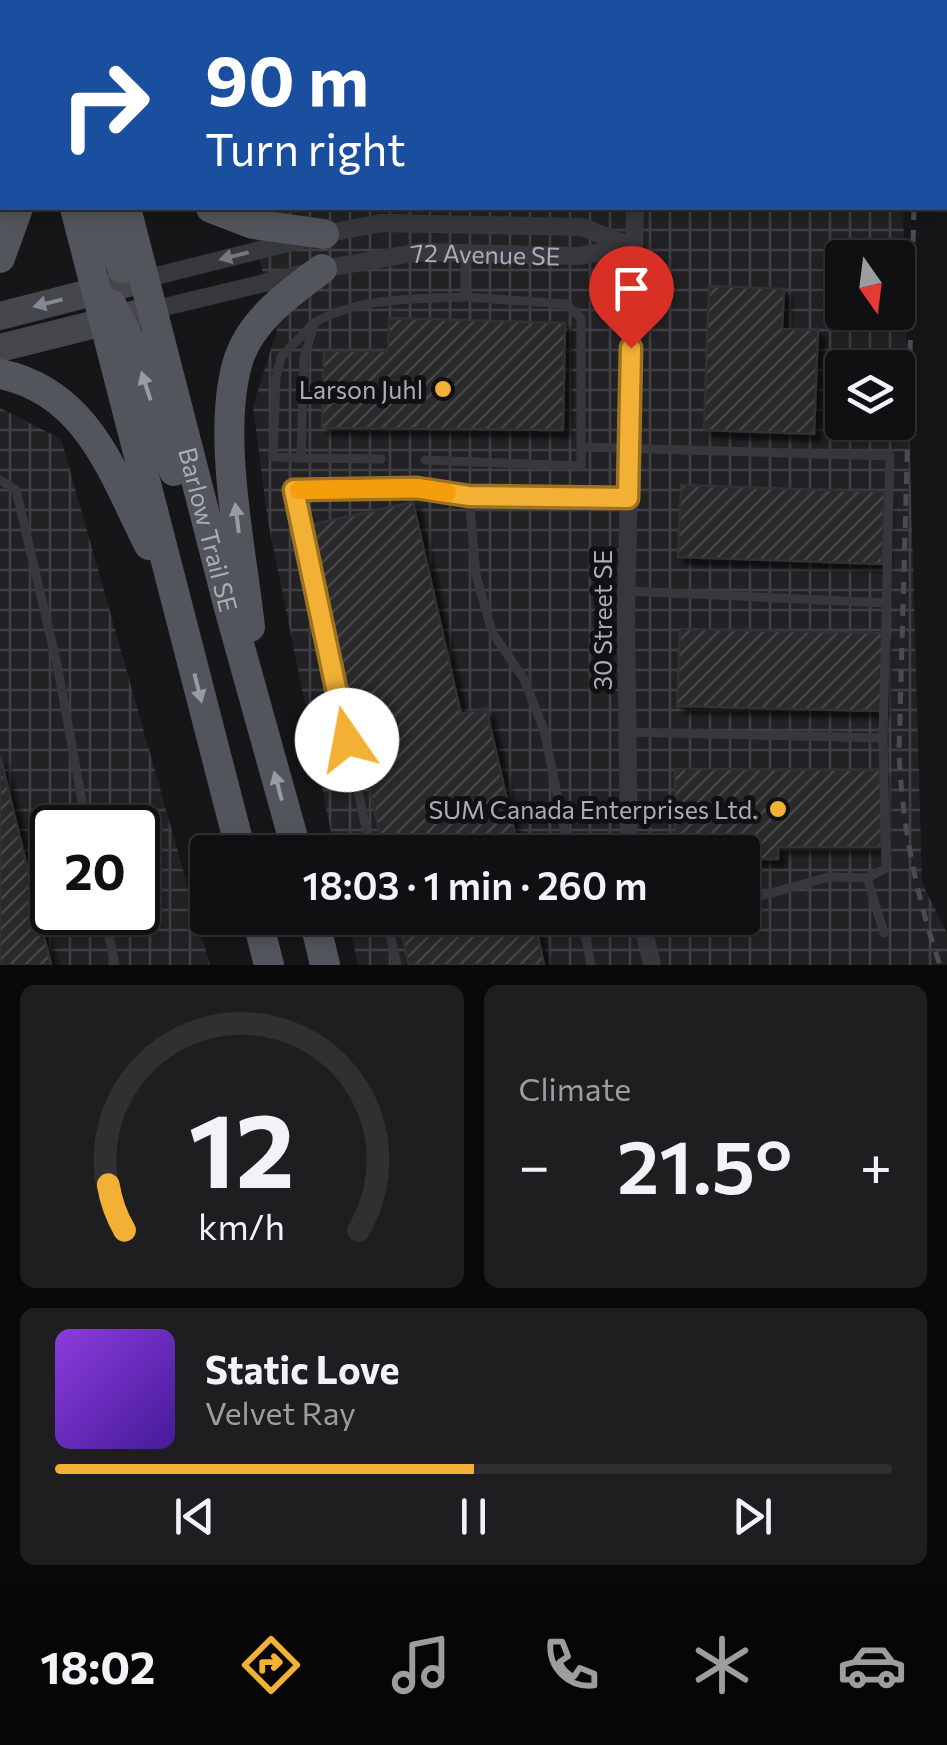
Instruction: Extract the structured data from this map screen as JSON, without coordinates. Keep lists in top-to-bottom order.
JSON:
{
  "streets": {
    "main road": ["Barlow Trail SE"],
    "street": ["72 Avenue SE", "30 Street SE"]
  },
  "crossings": [
    ["72 Avenue SE", "Barlow Trail SE"],
    ["72 Avenue SE", "30 Street SE"]
  ],
  "places": ["Larson Juhl", "SUM Canada Enterprises Ltd."],
  "north": "bottom",
  "page": {
    "turn": ["90 m", "Turn right"],
    "limit": "20",
    "trip": "18:03 · 1 min · 260 m",
    "tile": "Climate",
    "heat": ["−", "21.5°", "+"],
    "song": ["Static Love", "Velvet Ray"],
    "tabs": "18:02",
    "gauge": ["12", "km/h"]
  }
}
